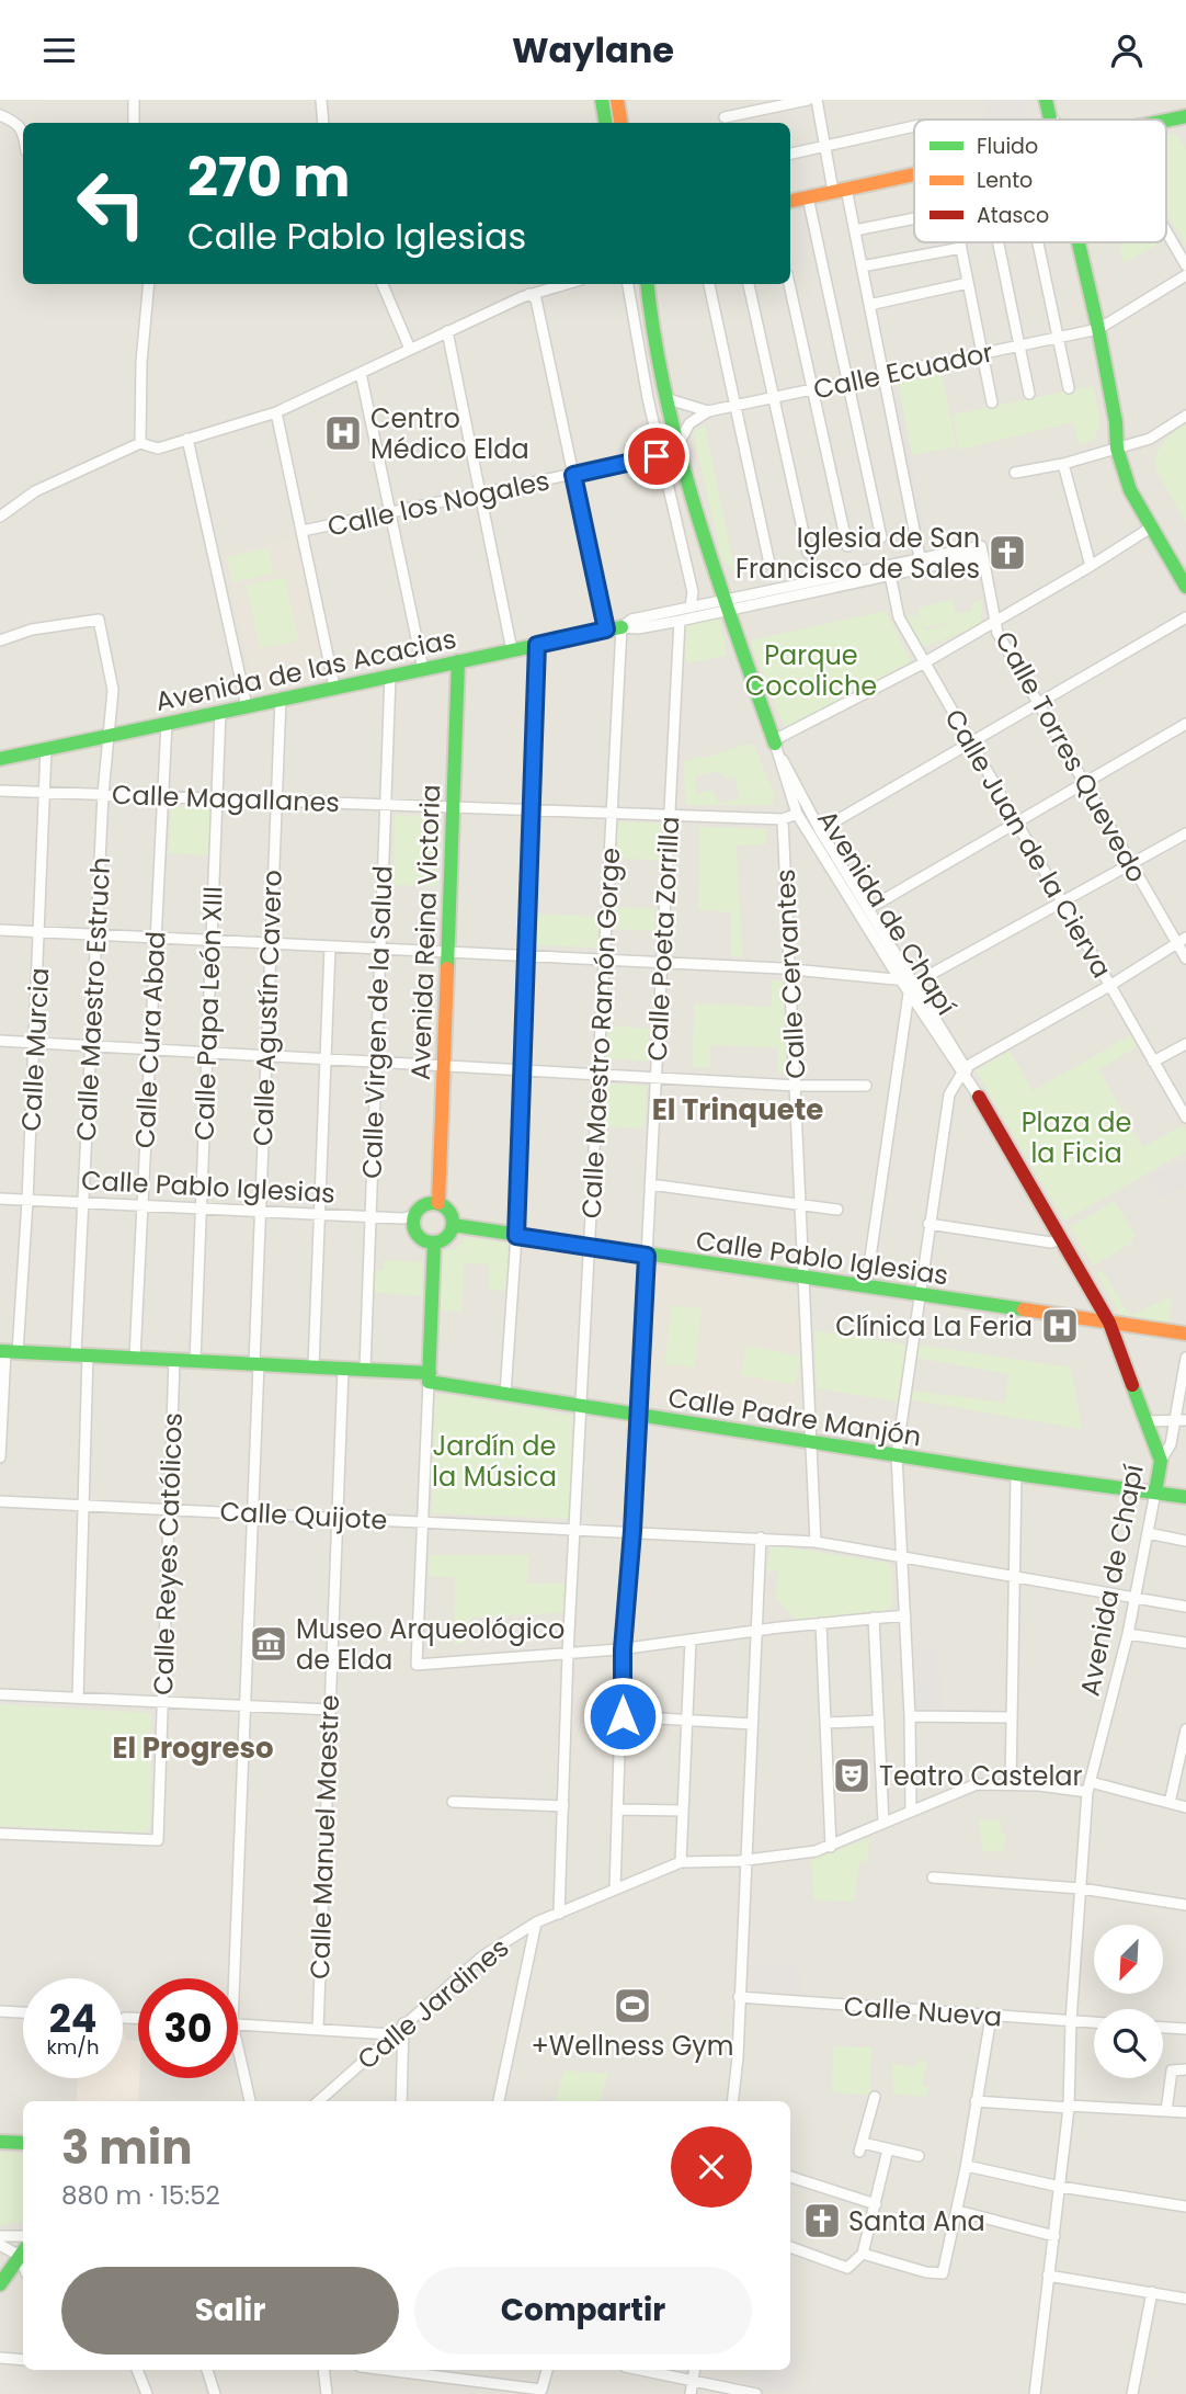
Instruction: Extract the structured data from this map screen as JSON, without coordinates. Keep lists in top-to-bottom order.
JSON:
{
  "streets": {
    "street": [
      "Calle Ecuador",
      "Calle los Nogales",
      "Avenida de las Acacias",
      "Calle Torres Quevedo",
      "Calle Magallanes",
      "Calle Juan de la Cierva",
      "Avenida de Chapí",
      "Avenida Reina Victoria",
      "Calle Poeta Zorrilla",
      "Calle Cervantes",
      "Calle Maestro Estruch",
      "Calle Agustín Cavero",
      "Calle Papa León XIII",
      "Calle Virgen de la Salud",
      "Calle Maestro Ramón Gorge",
      "Calle Cura Abad",
      "Calle Murcia",
      "Calle Pablo Iglesias",
      "Calle Padre Manjón",
      "Calle Quijote",
      "Calle Reyes Católicos",
      "Calle Manuel Maestre",
      "Calle Jardines",
      "Calle Nueva"
    ]
  },
  "crossings": [
    ["Calle Ecuador", "Avenida de Chapí"],
    ["Calle los Nogales", "Calle Maestro Ramón Gorge"],
    ["Avenida de las Acacias", "Avenida de Chapí"],
    ["Avenida de las Acacias", "Avenida Reina Victoria"],
    ["Avenida de las Acacias", "Calle Poeta Zorrilla"],
    ["Avenida de las Acacias", "Calle Maestro Estruch"],
    ["Avenida de las Acacias", "Calle Agustín Cavero"],
    ["Avenida de las Acacias", "Calle Papa León XIII"],
    ["Avenida de las Acacias", "Calle Virgen de la Salud"],
    ["Avenida de las Acacias", "Calle Maestro Ramón Gorge"],
    ["Avenida de las Acacias", "Calle Cura Abad"],
    ["Avenida de las Acacias", "Calle Murcia"],
    ["Calle Magallanes", "Avenida Reina Victoria"],
    ["Calle Magallanes", "Calle Poeta Zorrilla"],
    ["Calle Magallanes", "Calle Cervantes"],
    ["Calle Magallanes", "Calle Maestro Estruch"],
    ["Calle Magallanes", "Calle Agustín Cavero"],
    ["Calle Magallanes", "Calle Papa León XIII"],
    ["Calle Magallanes", "Calle Virgen de la Salud"],
    ["Calle Magallanes", "Calle Maestro Ramón Gorge"],
    ["Calle Magallanes", "Calle Cura Abad"],
    ["Calle Magallanes", "Calle Murcia"],
    ["Avenida de Chapí", "Calle Pablo Iglesias"],
    ["Avenida de Chapí", "Calle Padre Manjón"],
    ["Avenida de Chapí", "Calle Quijote"],
    ["Avenida de Chapí", "Calle Jardines"],
    ["Avenida de Chapí", "Calle Nueva"],
    ["Avenida Reina Victoria", "Calle Pablo Iglesias"],
    ["Calle Poeta Zorrilla", "Calle Pablo Iglesias"],
    ["Calle Poeta Zorrilla", "Calle Padre Manjón"],
    ["Calle Poeta Zorrilla", "Calle Quijote"],
    ["Calle Poeta Zorrilla", "Calle Jardines"],
    ["Calle Cervantes", "Calle Pablo Iglesias"],
    ["Calle Cervantes", "Calle Padre Manjón"],
    ["Calle Cervantes", "Calle Quijote"],
    ["Calle Maestro Estruch", "Calle Pablo Iglesias"],
    ["Calle Maestro Estruch", "Calle Padre Manjón"],
    ["Calle Maestro Estruch", "Calle Quijote"],
    ["Calle Agustín Cavero", "Calle Pablo Iglesias"],
    ["Calle Agustín Cavero", "Calle Padre Manjón"],
    ["Calle Agustín Cavero", "Calle Quijote"],
    ["Calle Papa León XIII", "Calle Pablo Iglesias"],
    ["Calle Papa León XIII", "Calle Padre Manjón"],
    ["Calle Virgen de la Salud", "Calle Pablo Iglesias"],
    ["Calle Virgen de la Salud", "Calle Padre Manjón"],
    ["Calle Maestro Ramón Gorge", "Calle Pablo Iglesias"],
    ["Calle Maestro Ramón Gorge", "Calle Padre Manjón"],
    ["Calle Maestro Ramón Gorge", "Calle Quijote"],
    ["Calle Maestro Ramón Gorge", "Calle Jardines"],
    ["Calle Cura Abad", "Calle Pablo Iglesias"],
    ["Calle Cura Abad", "Calle Padre Manjón"],
    ["Calle Murcia", "Calle Pablo Iglesias"],
    ["Calle Murcia", "Calle Padre Manjón"],
    ["Calle Padre Manjón", "Calle Reyes Católicos"],
    ["Calle Padre Manjón", "Calle Manuel Maestre"],
    ["Calle Quijote", "Calle Reyes Católicos"],
    ["Calle Quijote", "Calle Manuel Maestre"]
  ],
  "districts": ["El Trinquete", "El Progreso"],
  "parks": ["Parque Cocoliche", "Plaza de la Ficia", "Jardín de la Música"],
  "places": {
    "hospital": ["Centro Médico Elda", "Clínica La Feria"],
    "church": ["Iglesia de San Francisco de Sales", "Santa Ana"],
    "museum": ["Museo Arqueológico de Elda"],
    "theatre": ["Teatro Castelar"],
    "sports": ["+Wellness Gym"]
  },
  "legend": ["Fluido", "Lento", "Atasco"],
  "north": "bottom left",
  "page": {
    "header": "Waylane",
    "turn": ["270 m", "Calle Pablo Iglesias"],
    "speed": "24 km/h",
    "limit": "30",
    "heading": ["3 min", "880 m · 15:52"],
    "buttons": ["Salir", "Compartir"]
  }
}
